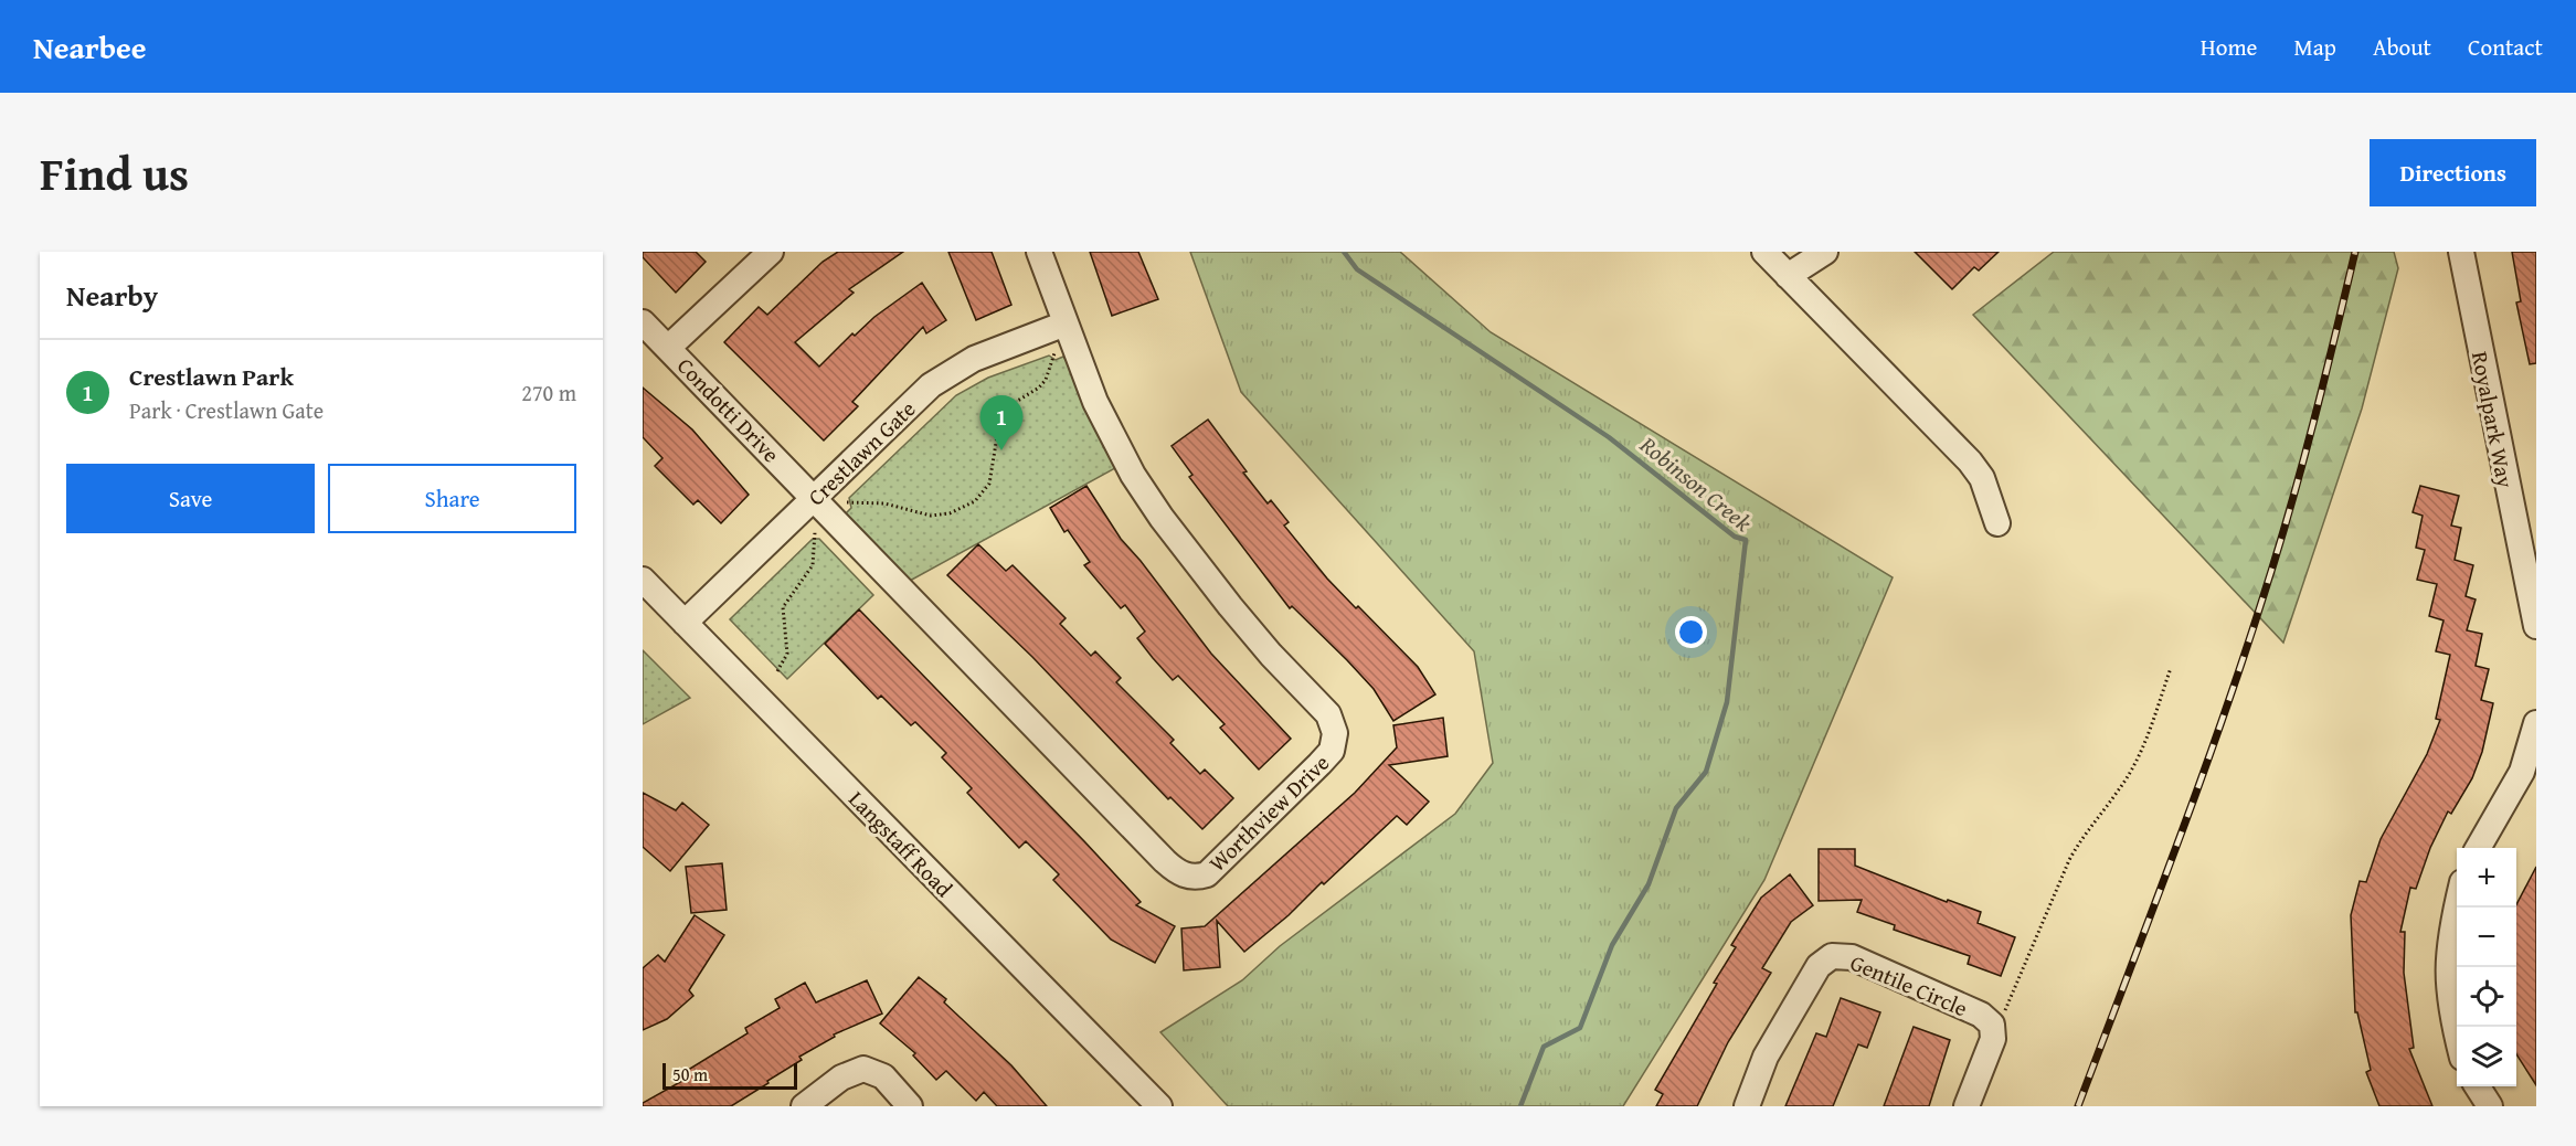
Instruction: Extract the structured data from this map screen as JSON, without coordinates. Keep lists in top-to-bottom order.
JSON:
{
  "streets": {
    "street": [
      "Condotti Drive",
      "Royalpark Way",
      "Crestlawn Gate",
      "Worthview Drive",
      "Langstaff Road",
      "Gentile Circle"
    ]
  },
  "crossings": [
    ["Condotti Drive", "Crestlawn Gate"],
    ["Condotti Drive", "Worthview Drive"],
    ["Crestlawn Gate", "Worthview Drive"],
    ["Crestlawn Gate", "Langstaff Road"]
  ],
  "water": ["Robinson Creek"],
  "scale_bar": "50 m",
  "page": {
    "header": "Nearbee",
    "nav": [
      "Home",
      "Map",
      "About",
      "Contact"
    ],
    "title": "Find us",
    "buttons": [
      "Directions",
      ["Save", "Share"]
    ],
    "heading": "Nearby",
    "list": [
      {
        "mark": "1",
        "name": "Crestlawn Park",
        "note": "Park · Crestlawn Gate",
        "value": "270 m"
      }
    ],
    "pins": "1",
    "map_buttons": ["+", "−"],
    "scale": "50 m"
  }
}
